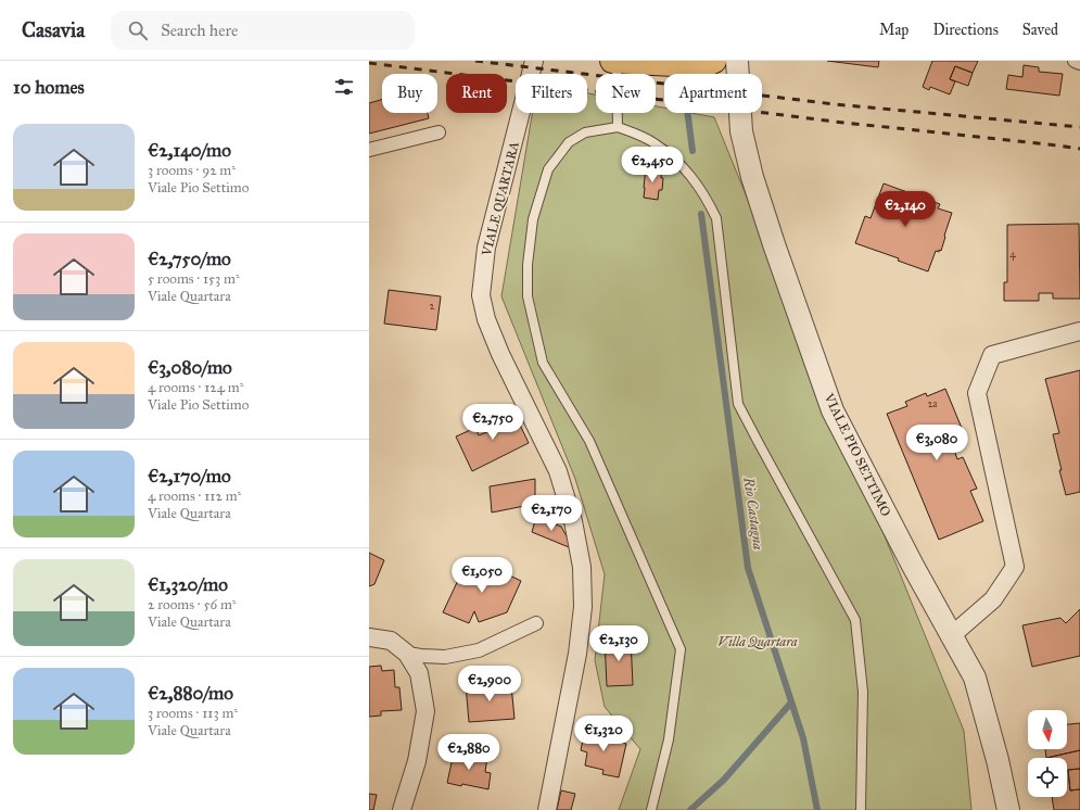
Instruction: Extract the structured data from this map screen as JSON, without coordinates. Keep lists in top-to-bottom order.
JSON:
{
  "streets": {
    "street": ["VIALE QUARTARA", "VIALE PIO SETTIMO"]
  },
  "water": ["Rio Castagna"],
  "parks": ["Villa Quartara"],
  "house_numbers": ["4", "2", "2a"],
  "north": "bottom",
  "page": {
    "header": "Casavia",
    "search": "Search here",
    "nav": ["Map", "Directions", "Saved"],
    "heading": "10 homes",
    "chip": [
      "Buy",
      "Rent",
      "Filters",
      "New",
      "Apartment"
    ],
    "list": [
      {
        "name": "€2,140/mo",
        "note": "3 rooms · 92 m² · Viale Pio Settimo"
      },
      {
        "name": "€2,750/mo",
        "note": "5 rooms · 153 m² · Viale Quartara"
      },
      {
        "name": "€3,080/mo",
        "note": "4 rooms · 124 m² · Viale Pio Settimo"
      },
      {
        "name": "€2,170/mo",
        "note": "4 rooms · 112 m² · Viale Quartara"
      },
      {
        "name": "€1,320/mo",
        "note": "2 rooms · 56 m² · Viale Quartara"
      },
      {
        "name": "€2,880/mo",
        "note": "3 rooms · 113 m² · Viale Quartara"
      }
    ],
    "price": [
      "€2,450",
      "€2,140",
      "€2,750",
      "€3,080",
      "€2,170",
      "€1,050",
      "€2,130",
      "€2,900",
      "€1,320",
      "€2,880"
    ]
  }
}
